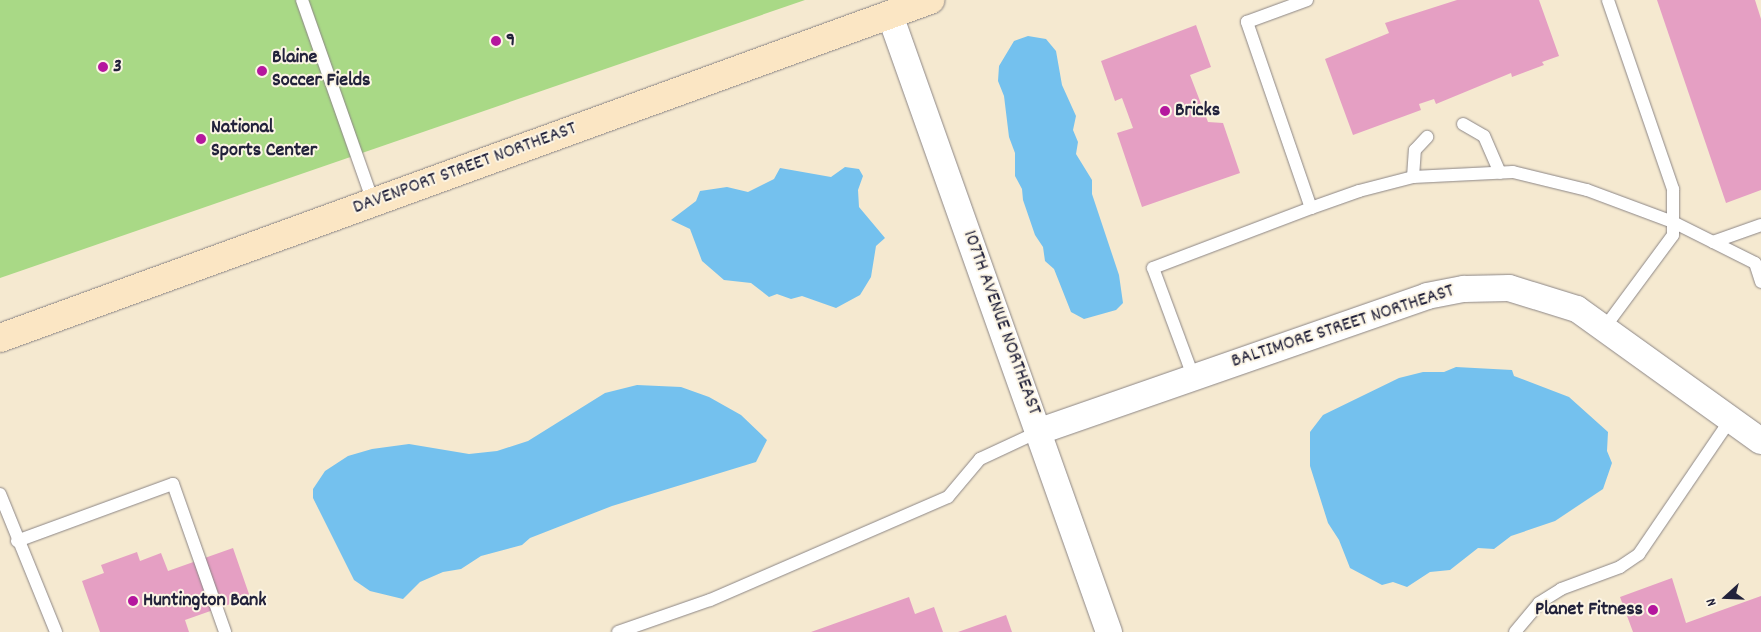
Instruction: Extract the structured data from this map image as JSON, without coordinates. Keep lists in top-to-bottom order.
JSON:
{
  "streets": {
    "street": ["DAVENPORT STREET NORTHEAST", "107TH AVENUE NORTHEAST", "BALTIMORE STREET NORTHEAST"]
  },
  "crossings": [
    ["DAVENPORT STREET NORTHEAST", "107TH AVENUE NORTHEAST"],
    ["107TH AVENUE NORTHEAST", "BALTIMORE STREET NORTHEAST"]
  ],
  "places": [
    "9",
    "3",
    "Blaine Soccer Fields",
    "Bricks",
    "National Sports Center",
    "Huntington Bank",
    "Planet Fitness"
  ],
  "north": "left"
}
